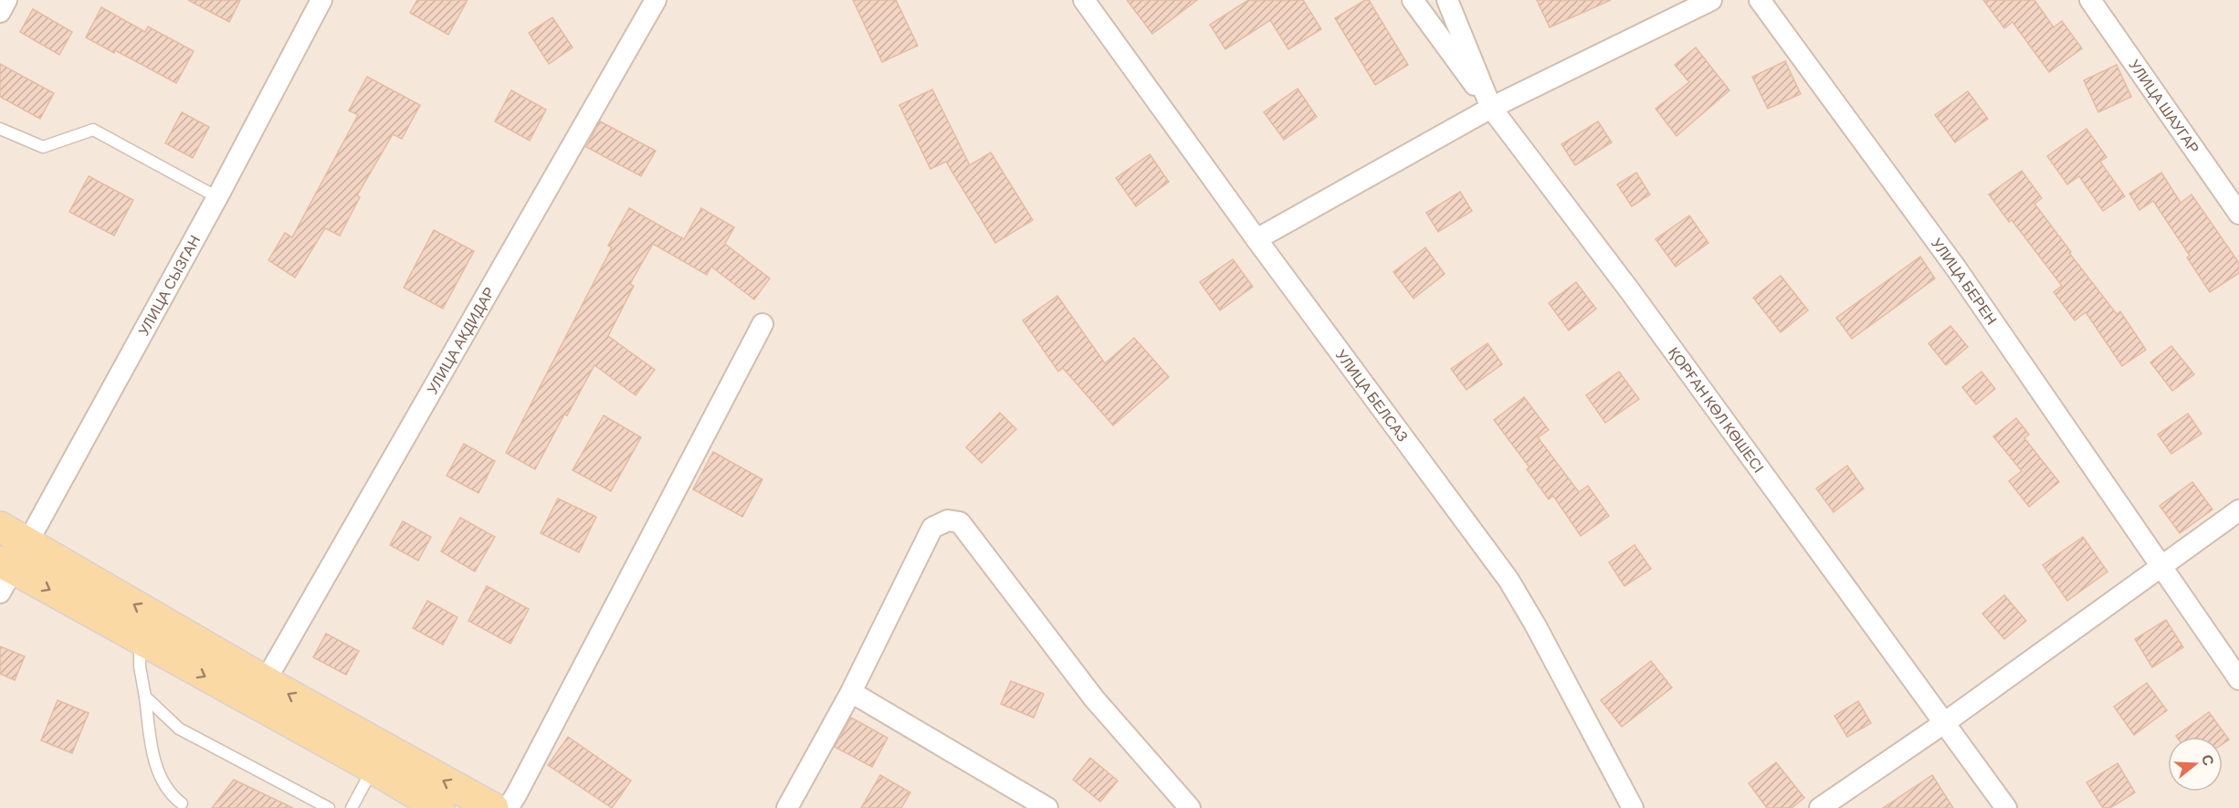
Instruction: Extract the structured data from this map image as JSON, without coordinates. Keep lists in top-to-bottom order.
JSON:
{
  "streets": {
    "street": [
      "УЛИЦА ШАУГАР",
      "УЛИЦА БЕРЕН",
      "УЛИЦА СЫЗГАН",
      "УЛИЦА АКДИДАР",
      "УЛИЦА БЕЛСАЗ",
      "ҚОРҒАН КӨЛ КӨШЕСІ"
    ]
  },
  "north": "right"
}
